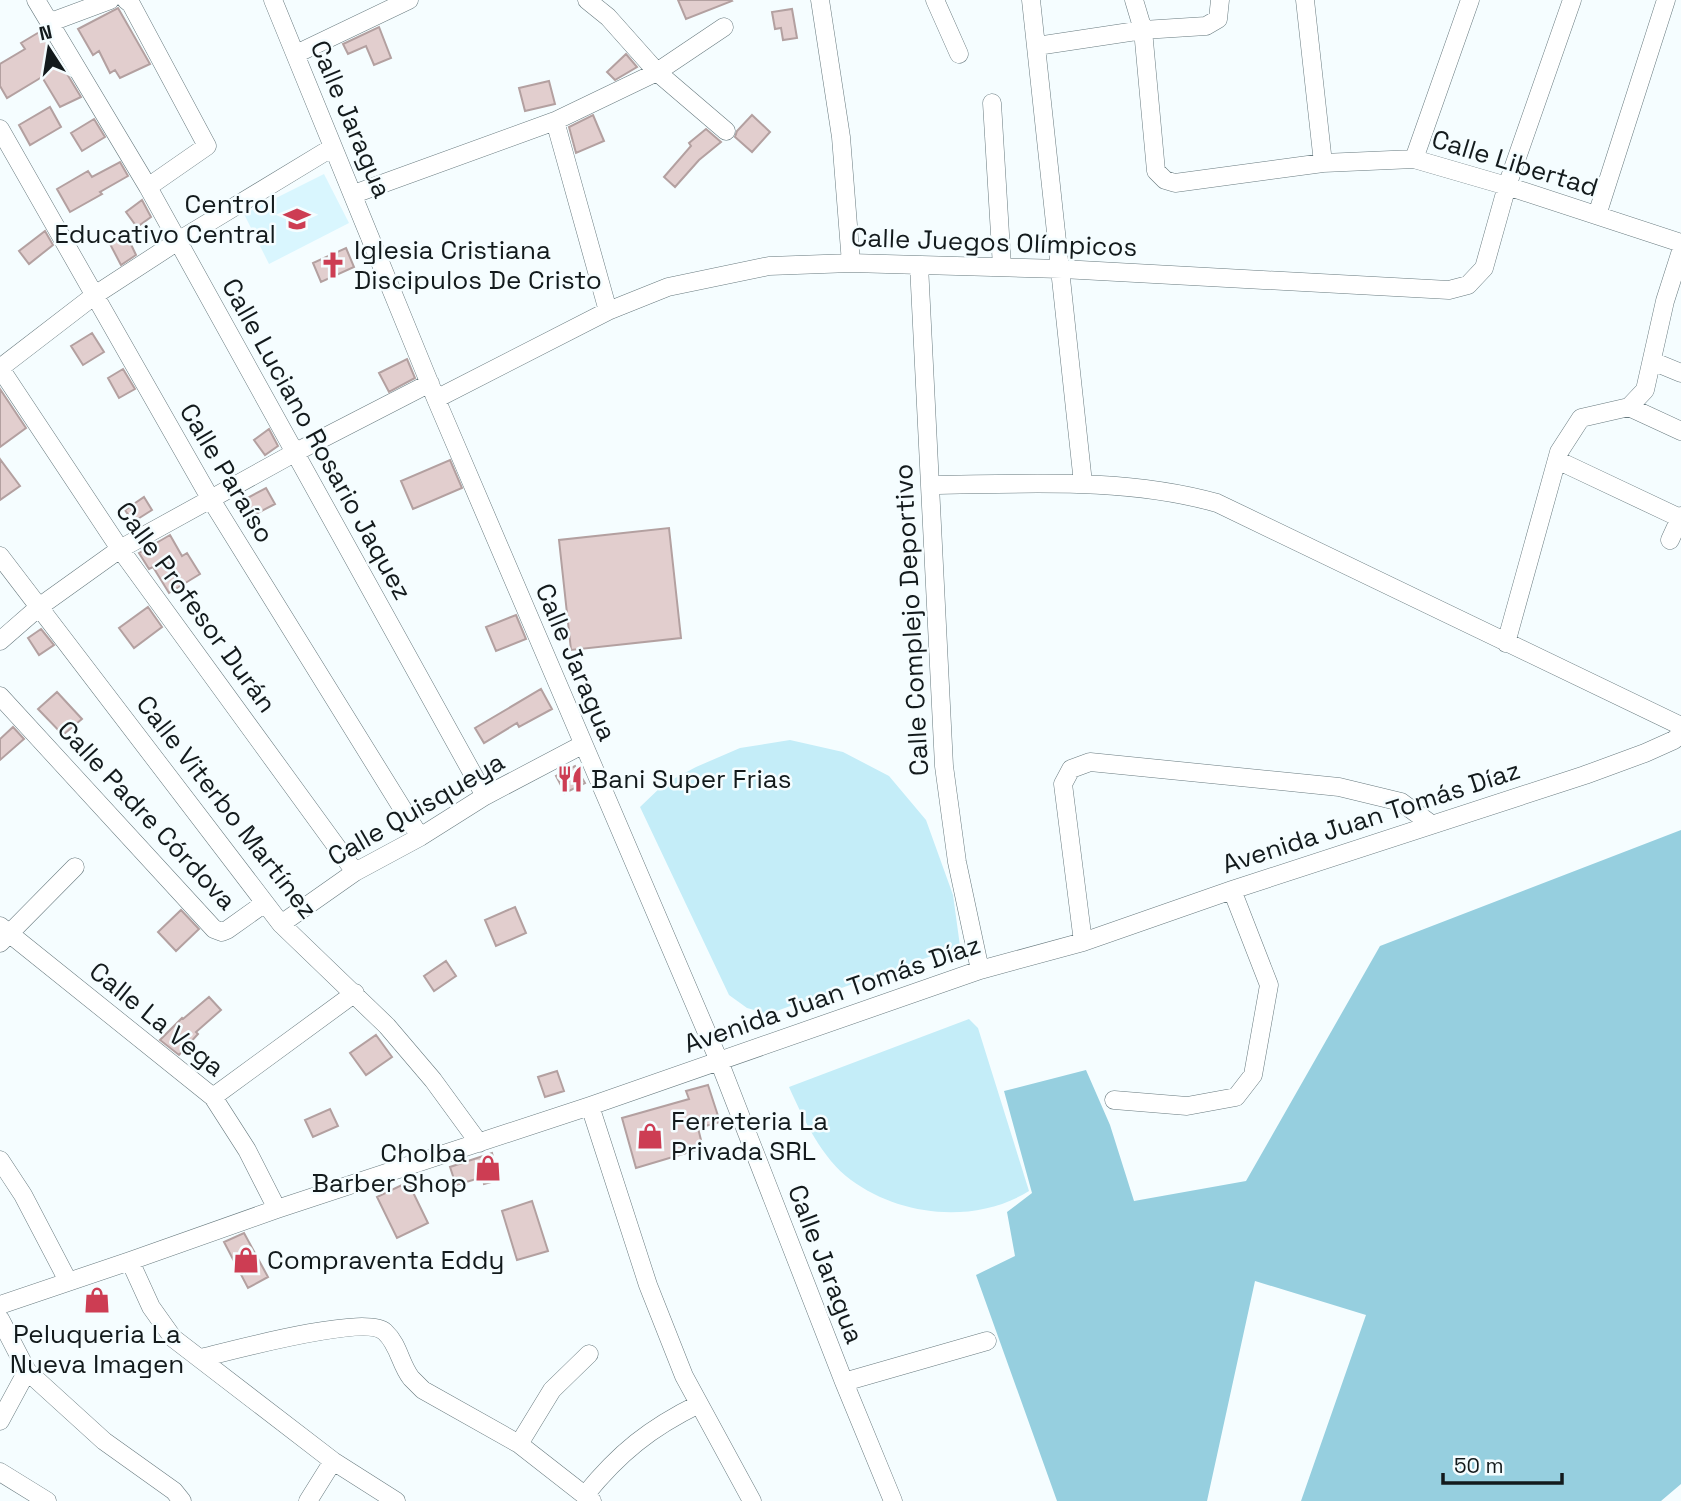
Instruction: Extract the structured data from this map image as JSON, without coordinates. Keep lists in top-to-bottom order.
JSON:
{
  "streets": {
    "street": [
      "Calle Jaragua",
      "Calle Libertad",
      "Calle Juegos Olímpicos",
      "Calle Luciano Rosario Jaquez",
      "Calle Paraíso",
      "Calle Profesor Durán",
      "Calle Complejo Deportivo",
      "Calle Viterbo Martínez",
      "Calle Quisqueya",
      "Calle Padre Córdova",
      "Avenida Juan Tomás Díaz",
      "Calle La Vega"
    ]
  },
  "crossings": [
    ["Calle Jaragua", "Calle Juegos Olímpicos"],
    ["Calle Jaragua", "Calle Quisqueya"],
    ["Calle Jaragua", "Avenida Juan Tomás Díaz"],
    ["Calle Libertad", "Calle Juegos Olímpicos"],
    ["Calle Juegos Olímpicos", "Calle Luciano Rosario Jaquez"],
    ["Calle Juegos Olímpicos", "Calle Paraíso"],
    ["Calle Juegos Olímpicos", "Calle Profesor Durán"],
    ["Calle Juegos Olímpicos", "Calle Complejo Deportivo"],
    ["Calle Juegos Olímpicos", "Calle Viterbo Martínez"],
    ["Calle Luciano Rosario Jaquez", "Calle Quisqueya"],
    ["Calle Paraíso", "Calle Quisqueya"],
    ["Calle Profesor Durán", "Calle Quisqueya"],
    ["Calle Complejo Deportivo", "Avenida Juan Tomás Díaz"],
    ["Calle Viterbo Martínez", "Calle Quisqueya"],
    ["Calle Viterbo Martínez", "Calle Padre Córdova"],
    ["Calle Viterbo Martínez", "Avenida Juan Tomás Díaz"],
    ["Avenida Juan Tomás Díaz", "Calle La Vega"]
  ],
  "places": {
    "school or university": ["Centrol Educativo Central"],
    "church": ["Iglesia Cristiana Discipulos De Cristo"],
    "restaurant": ["Bani Super Frias"],
    "shop": [
      "Ferreteria La Privada SRL",
      "Cholba Barber Shop",
      "Compraventa Eddy",
      "Peluqueria La Nueva Imagen"
    ]
  },
  "scale_bar": "50 m",
  "north": "top"
}
